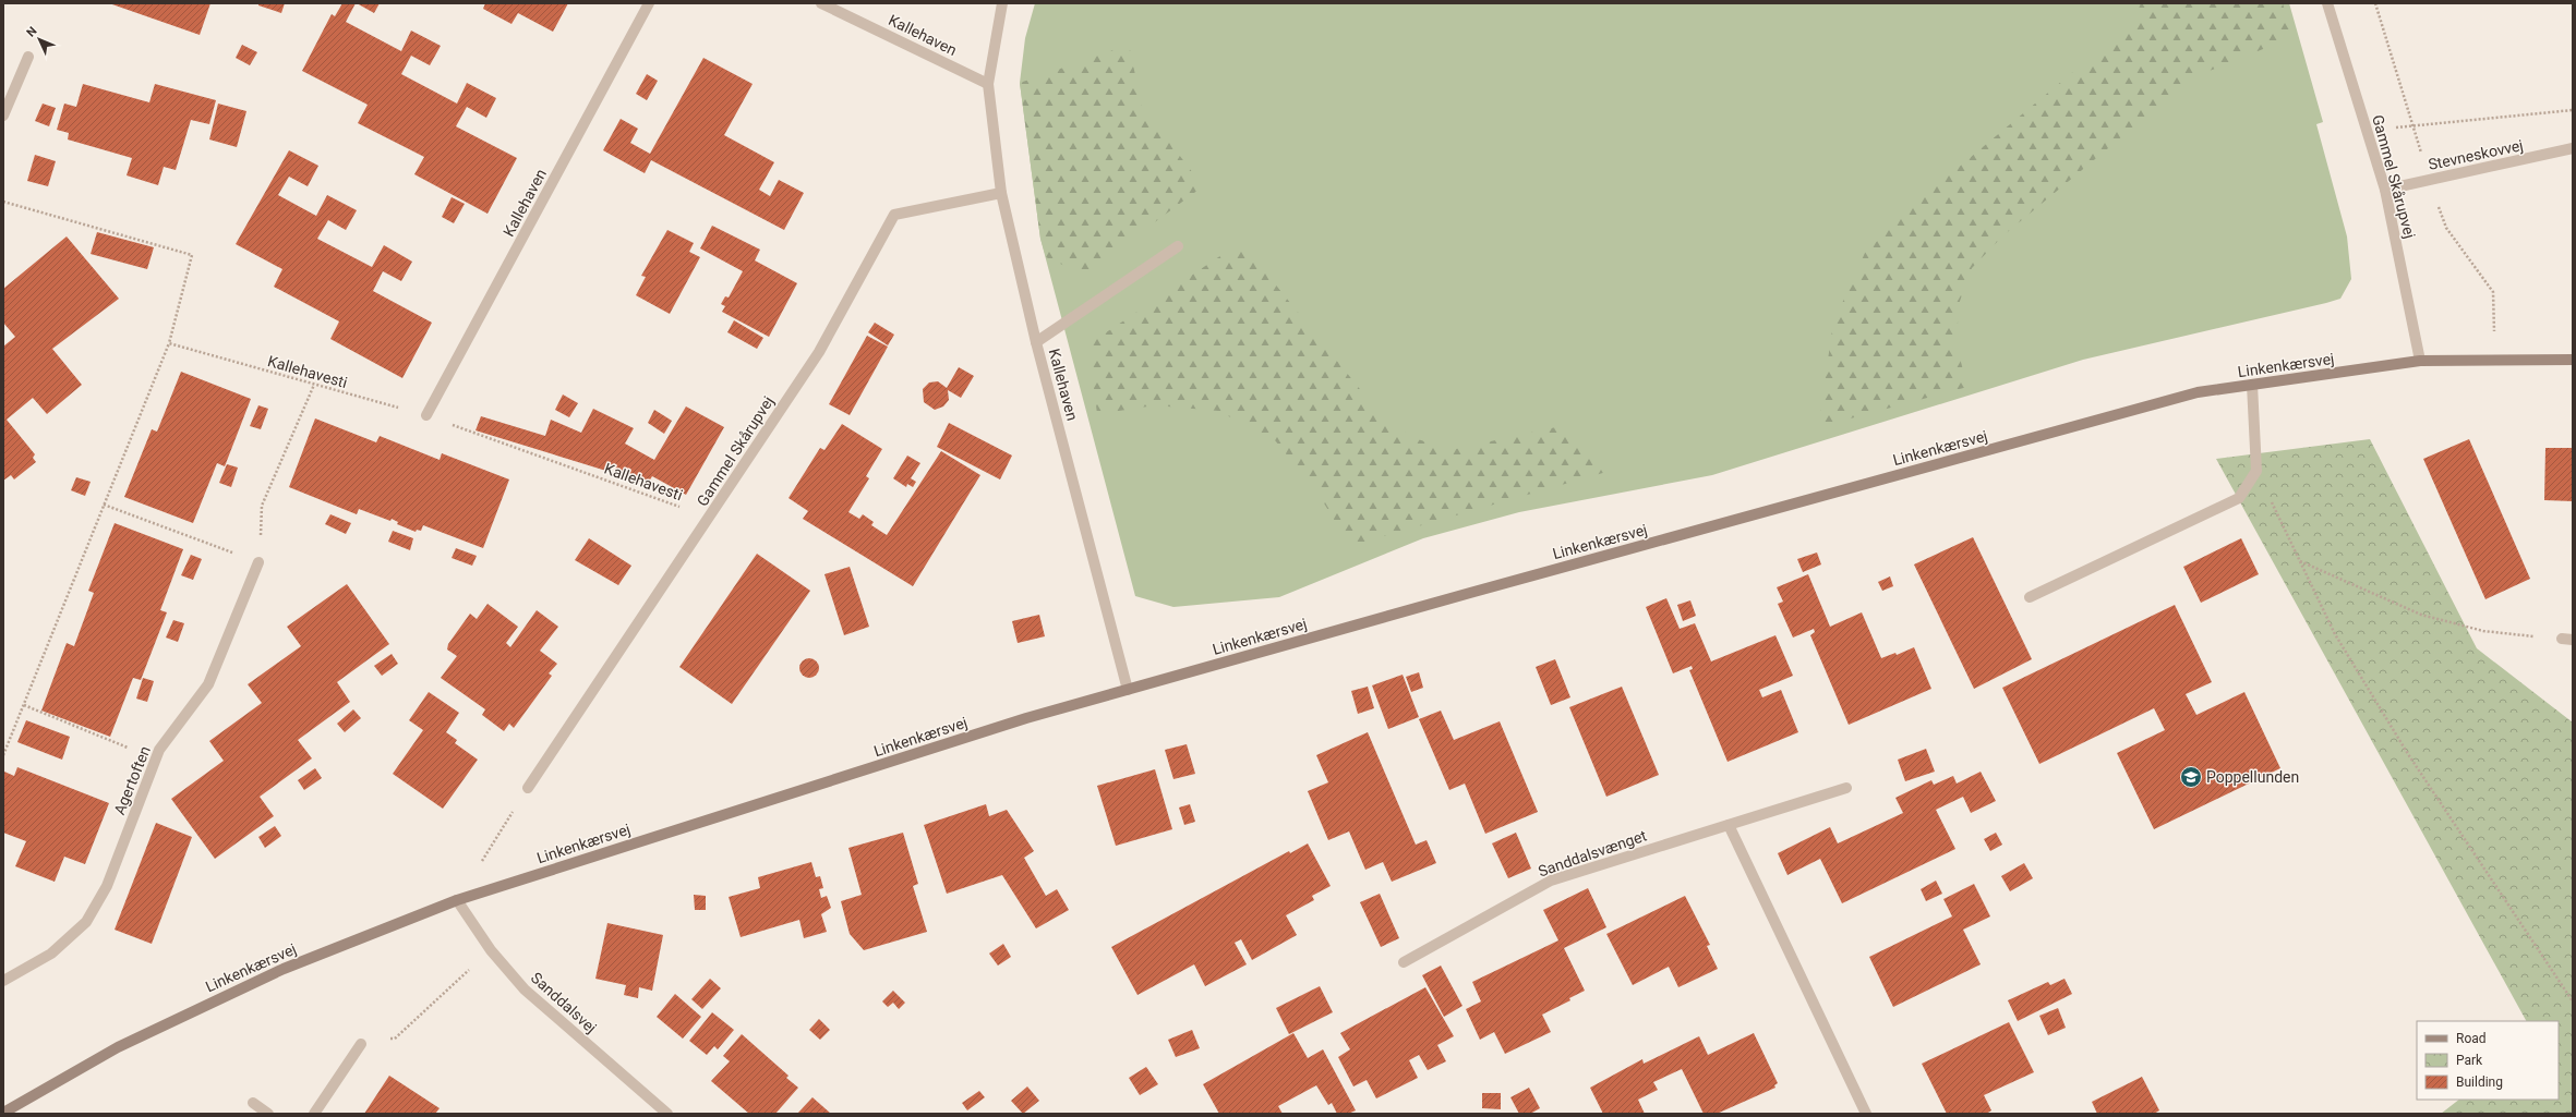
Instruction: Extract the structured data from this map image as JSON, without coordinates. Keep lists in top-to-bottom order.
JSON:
{
  "streets": {
    "street": [
      "Kallehaven",
      "Stevneskovvej",
      "Gammel Skårupvej",
      "Linkenkærsvej",
      "Agertoften",
      "Sanddalsvænget",
      "Sanddalsvej"
    ],
    "path": ["Kallehavesti"]
  },
  "crossings": [
    ["Kallehaven", "Gammel Skårupvej"],
    ["Kallehaven", "Linkenkærsvej"],
    ["Kallehaven", "Kallehavesti"],
    ["Stevneskovvej", "Gammel Skårupvej"],
    ["Gammel Skårupvej", "Linkenkærsvej"],
    ["Gammel Skårupvej", "Kallehavesti"],
    ["Linkenkærsvej", "Sanddalsvej"]
  ],
  "places": {
    "school or university": ["Poppellunden"]
  },
  "legend": ["Road", "Park", "Building"],
  "north": "top left"
}
